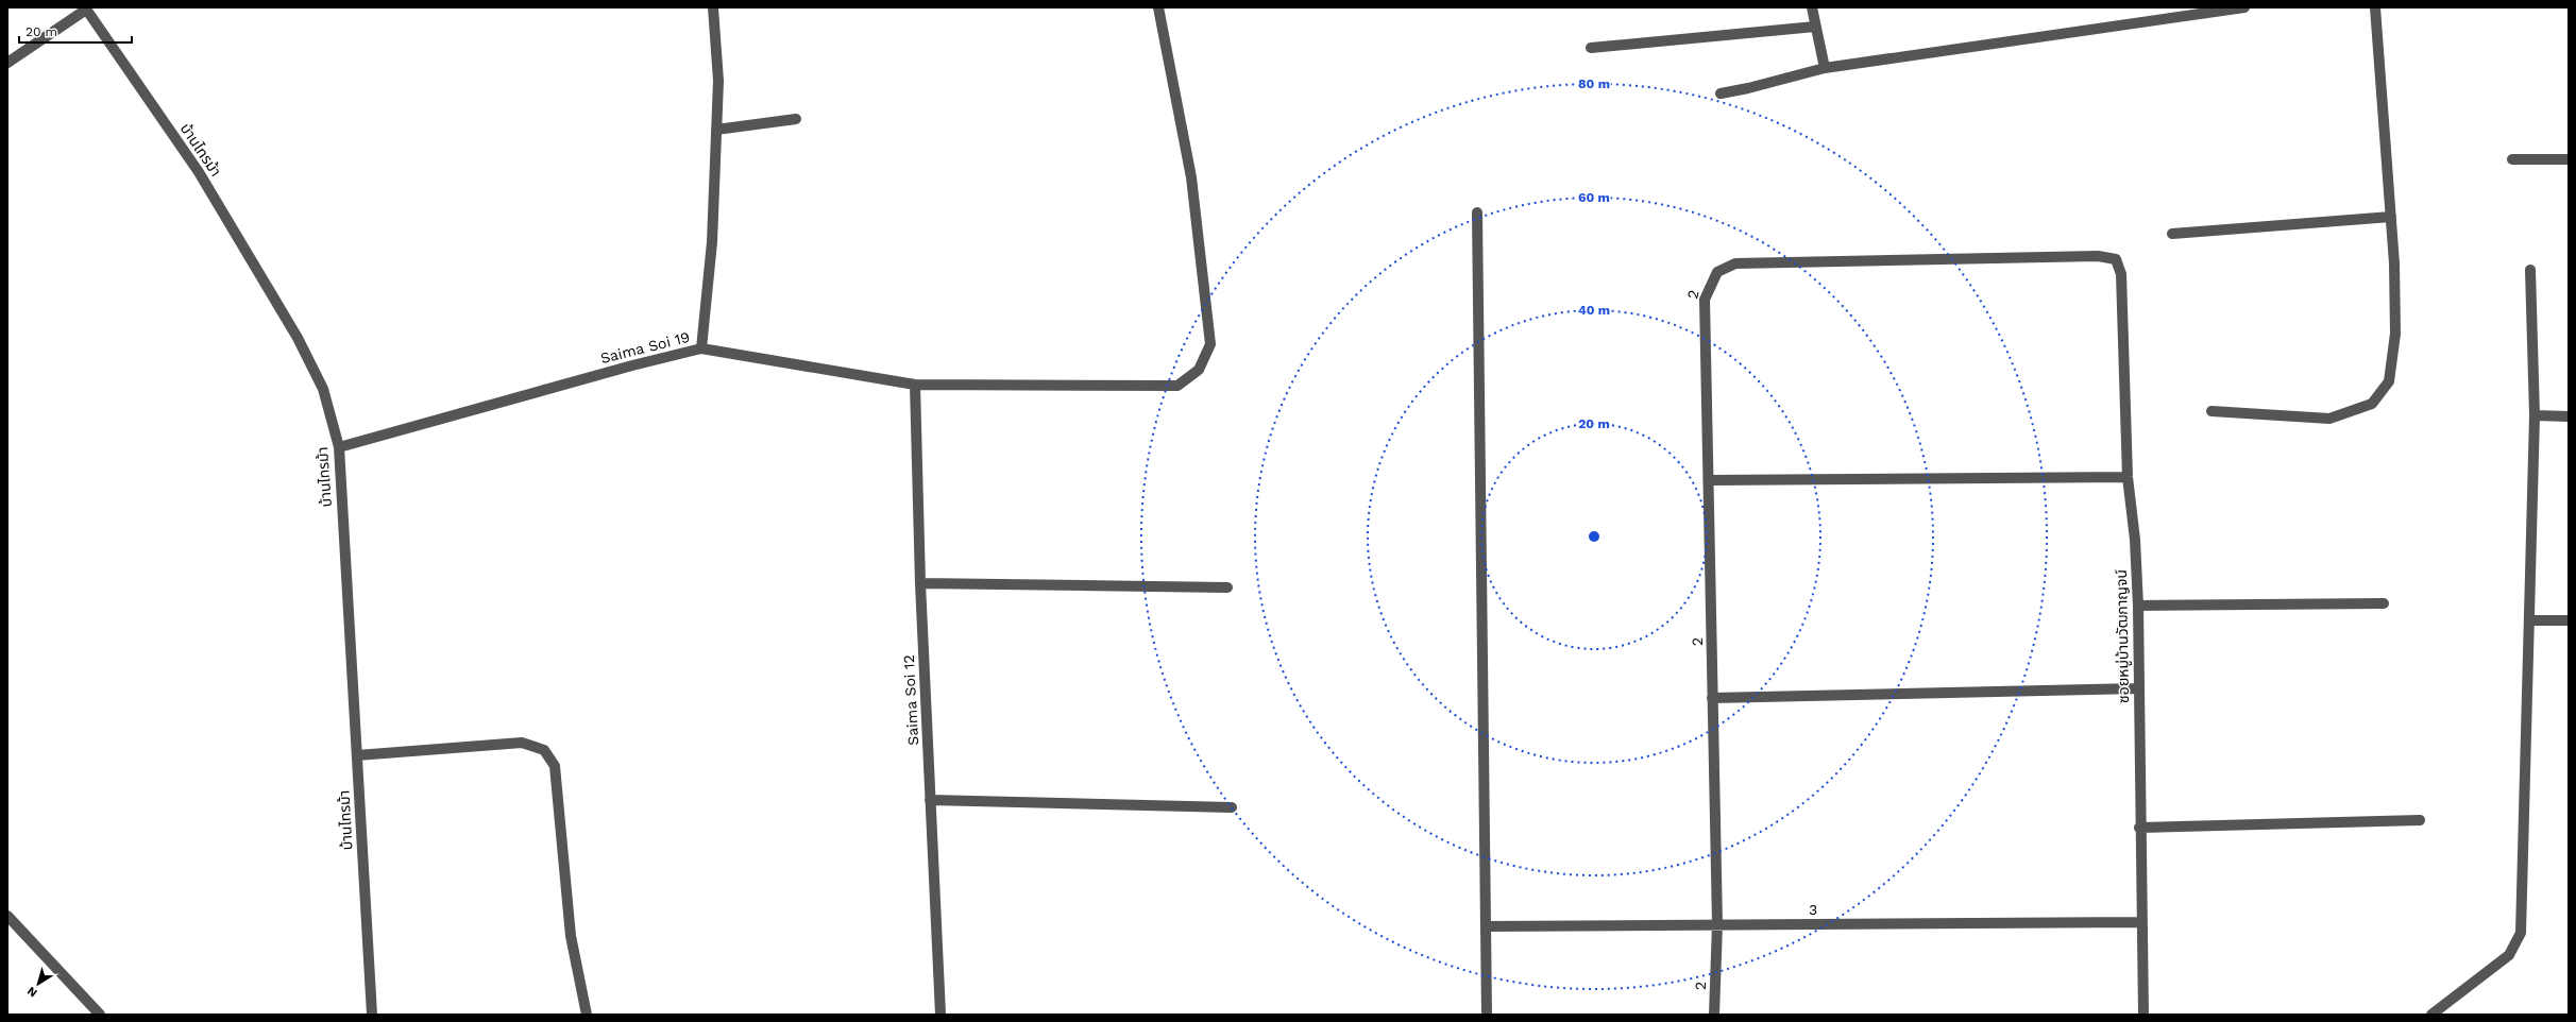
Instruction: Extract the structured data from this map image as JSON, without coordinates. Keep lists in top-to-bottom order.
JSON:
{
  "streets": {
    "street": [
      "บ้านไทรม้า",
      "2",
      "Saima Soi 19",
      "ซอยหมู่บ้านวัฒกาญจน์",
      "Saima Soi 12",
      "3"
    ]
  },
  "crossings": [
    ["บ้านไทรม้า", "Saima Soi 19"],
    ["2", "ซอยหมู่บ้านวัฒกาญจน์"],
    ["2", "3"],
    ["ซอยหมู่บ้านวัฒกาญจน์", "3"]
  ],
  "scale_bar": "20 m",
  "north": "bottom left",
  "rings": [
    "80 m",
    "60 m",
    "40 m",
    "20 m"
  ]
}
